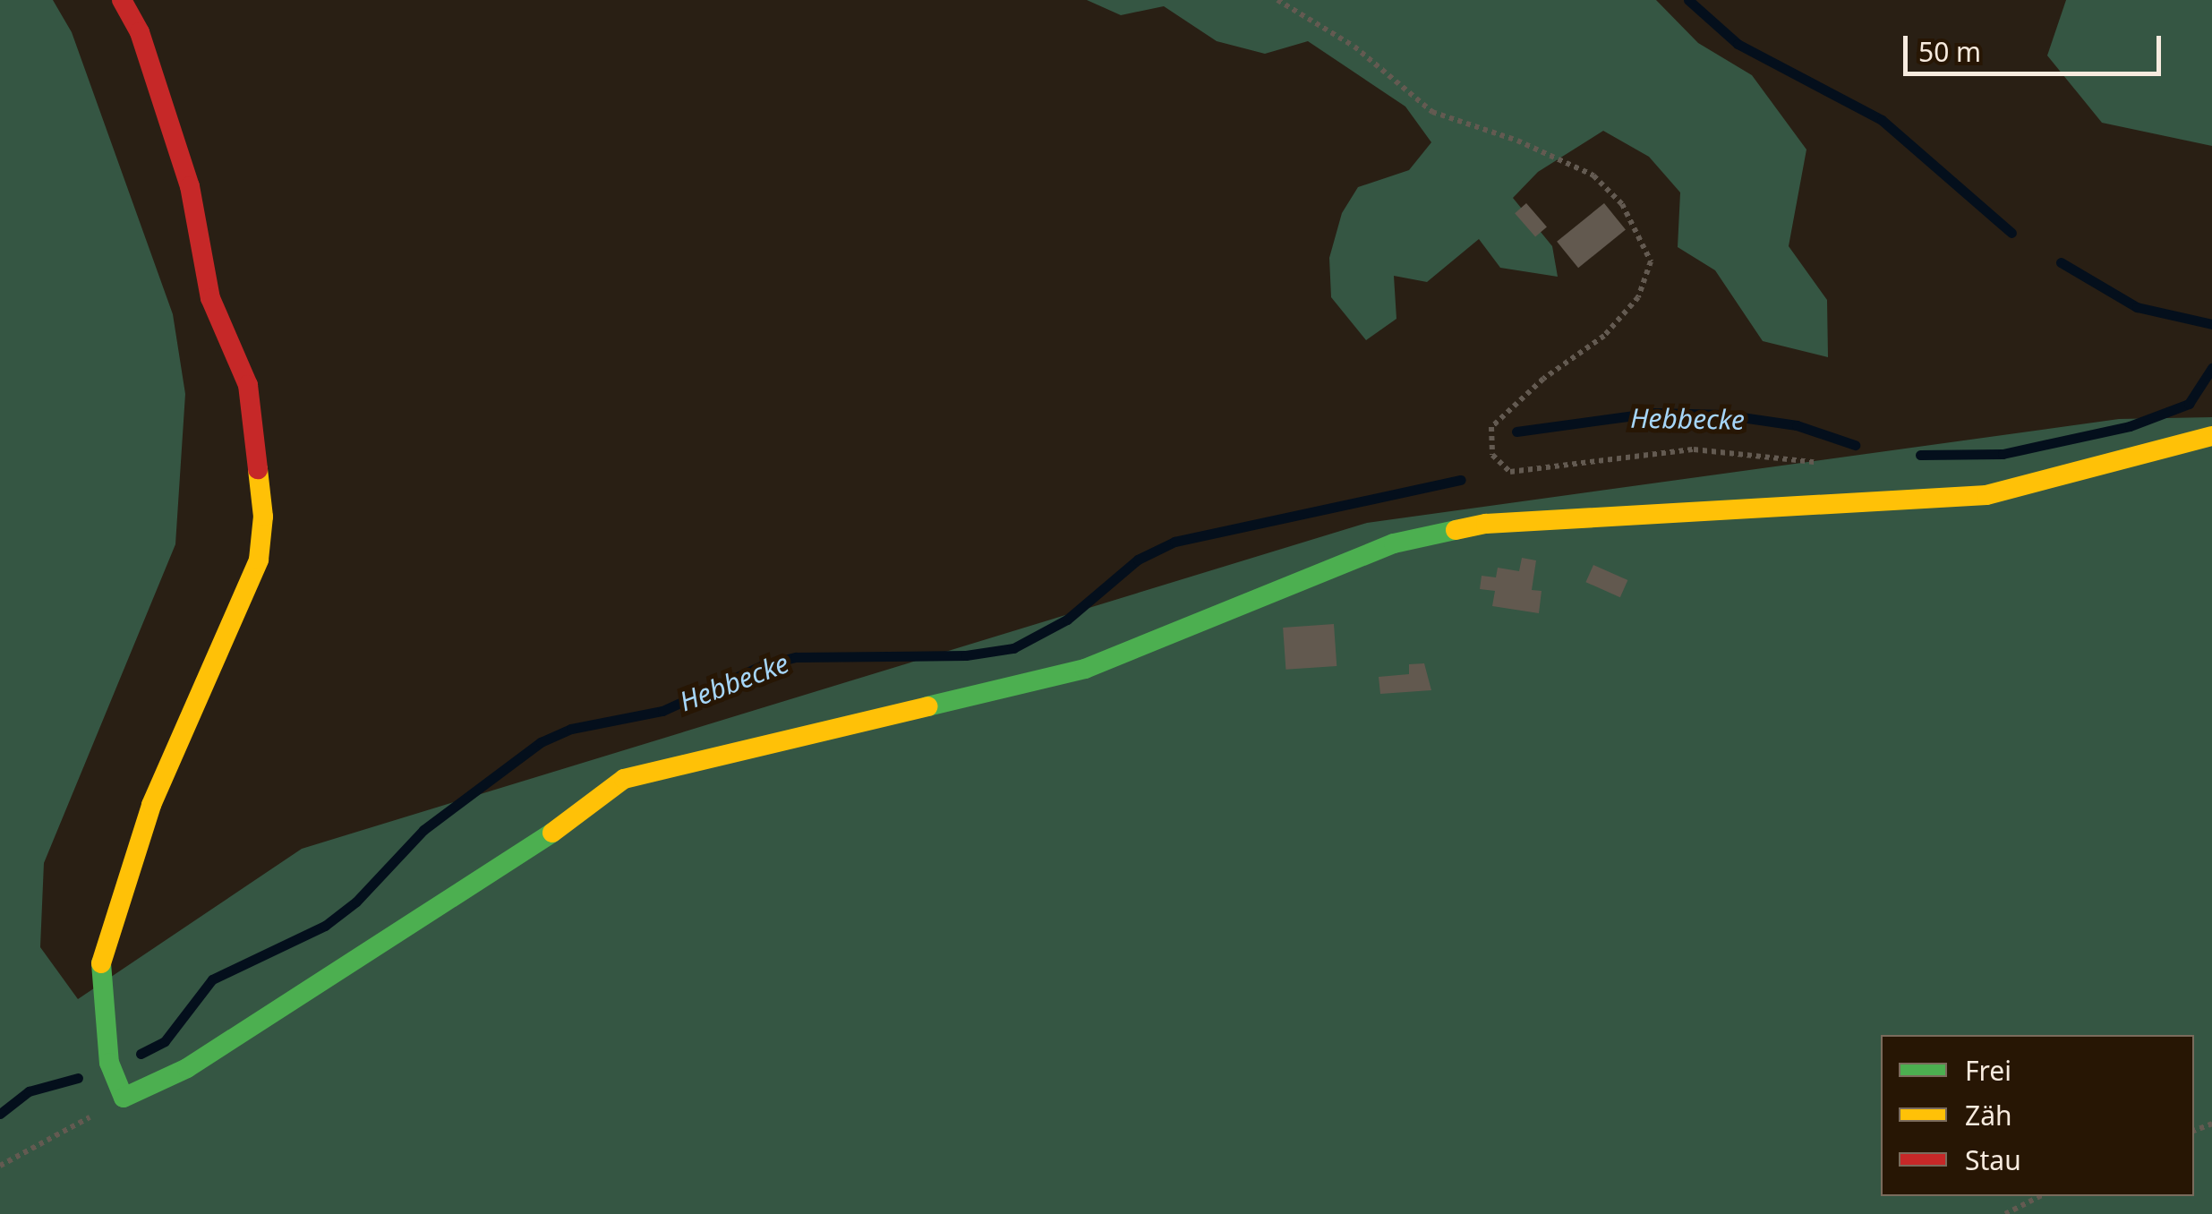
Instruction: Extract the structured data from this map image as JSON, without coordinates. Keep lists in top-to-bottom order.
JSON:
{
  "water": ["Hebbecke"],
  "legend": ["Frei", "Zäh", "Stau"],
  "scale_bar": "50 m"
}
